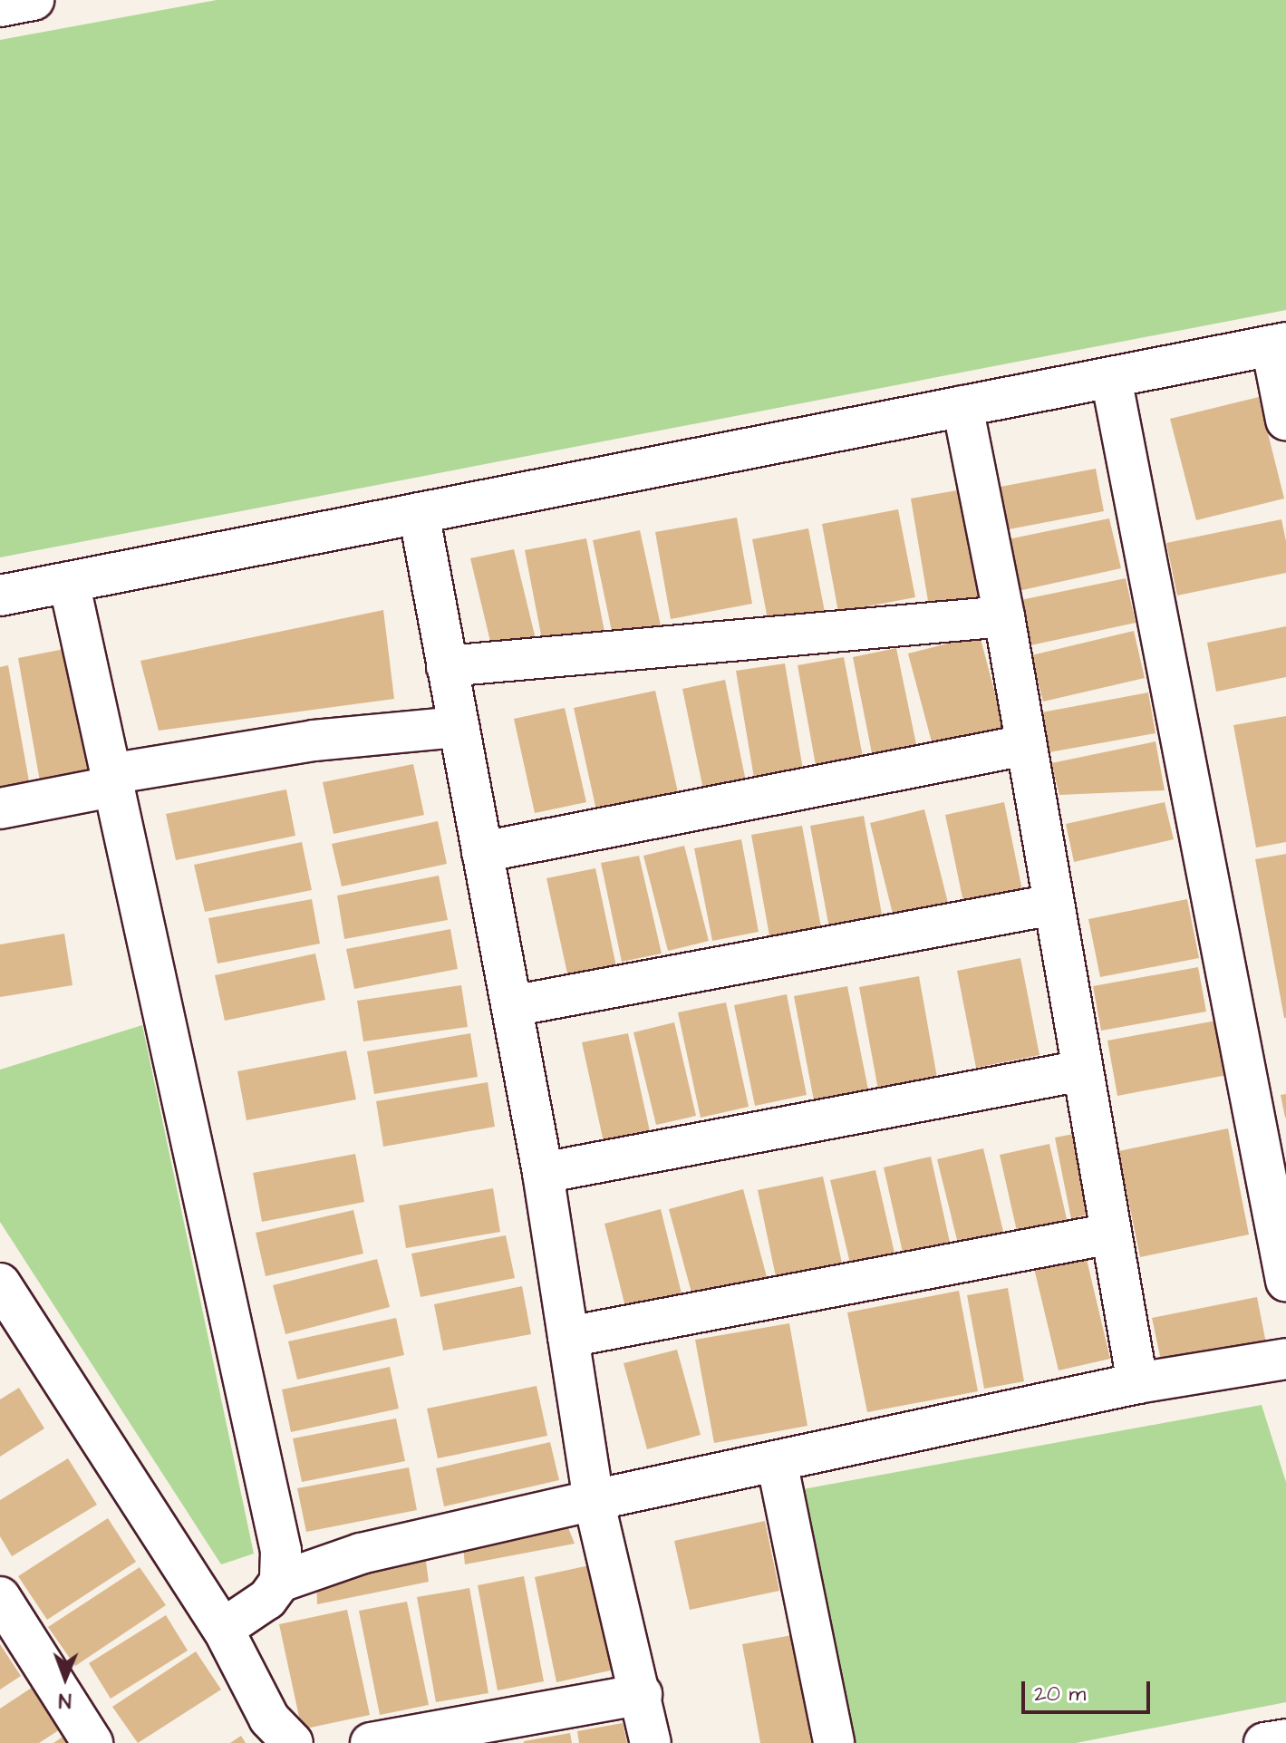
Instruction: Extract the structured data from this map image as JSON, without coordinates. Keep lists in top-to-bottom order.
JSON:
{
  "scale_bar": "20 m",
  "north": "bottom"
}
